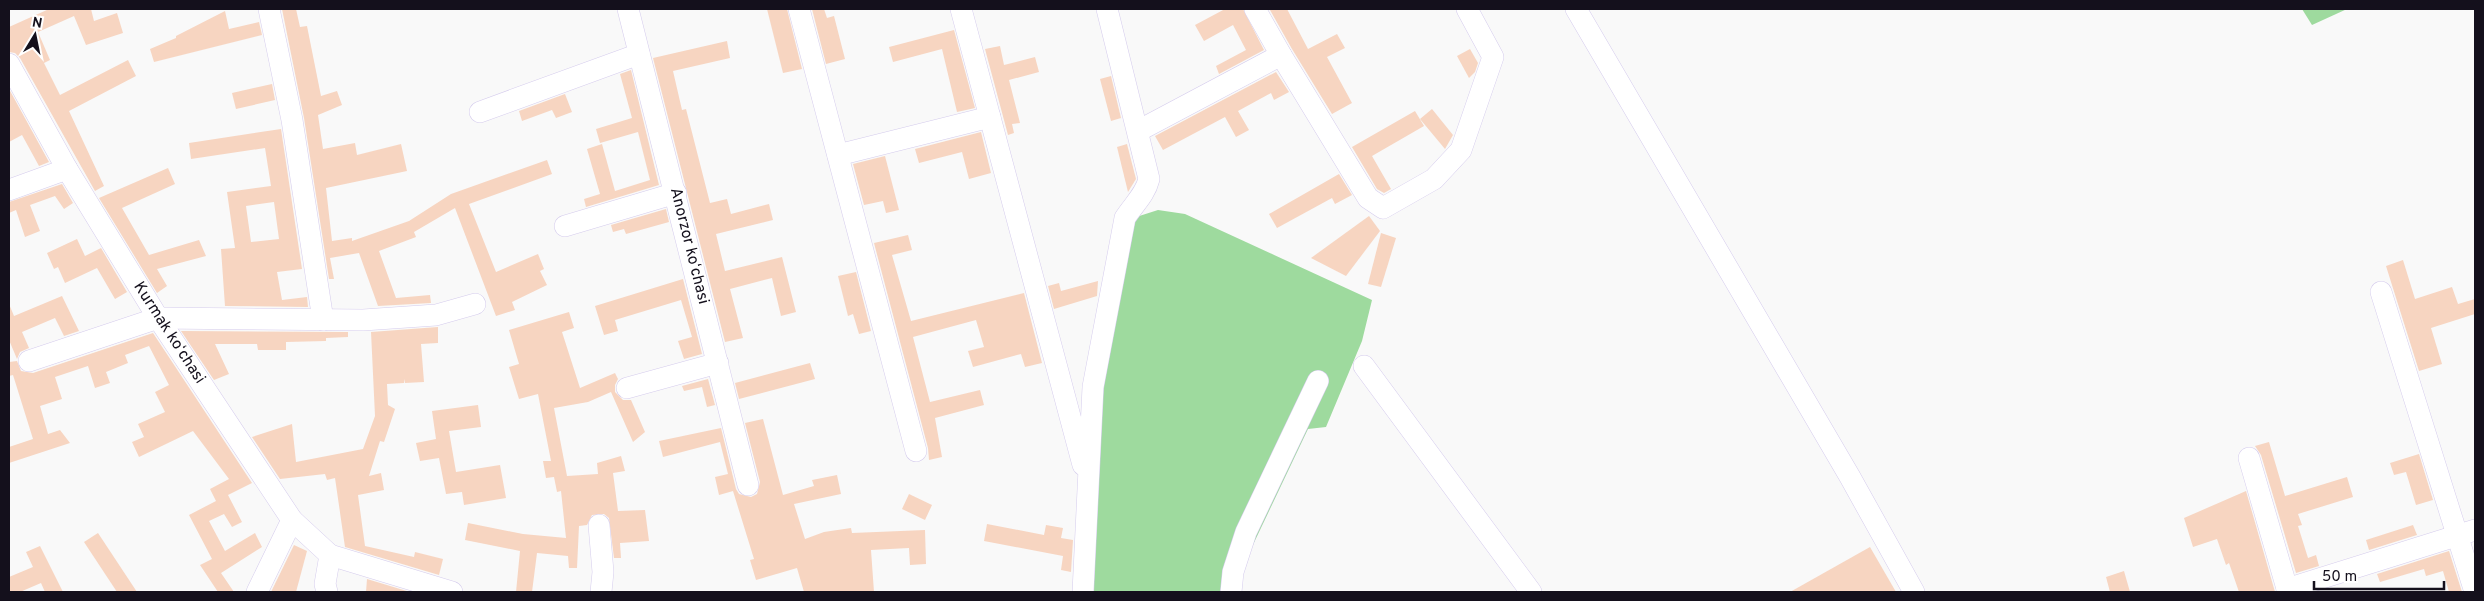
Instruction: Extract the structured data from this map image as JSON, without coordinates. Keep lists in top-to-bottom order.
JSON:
{
  "streets": {
    "street": ["Anorzor koʻchasi", "Kurmak koʻchasi"]
  },
  "scale_bar": "50 m",
  "north": "top"
}
